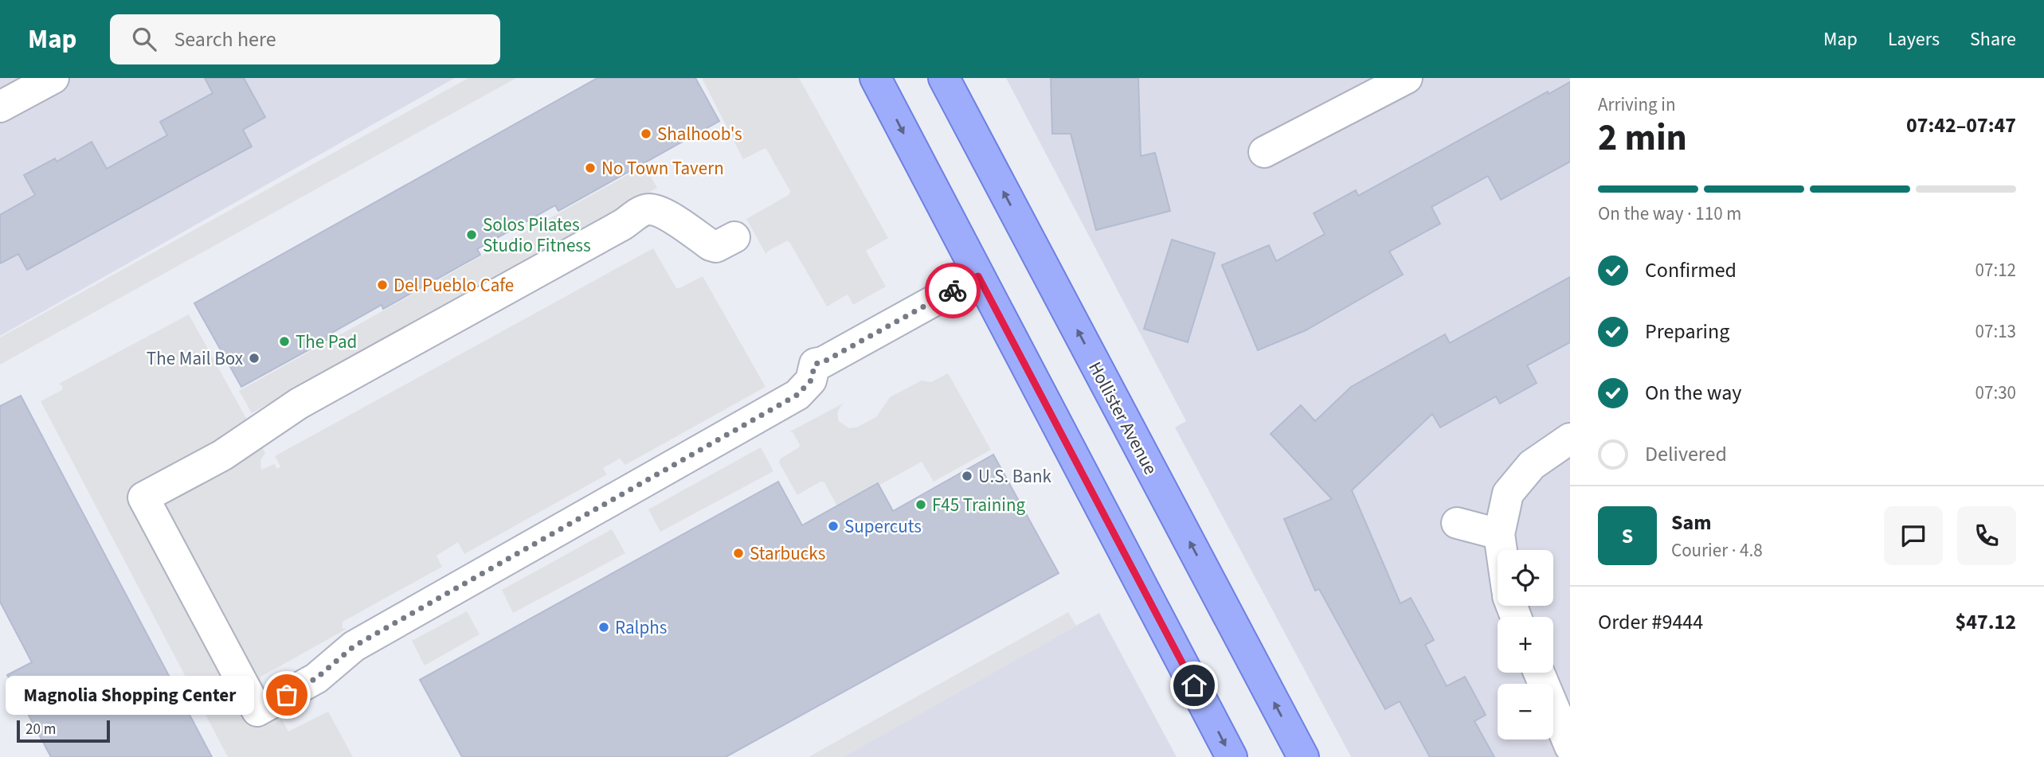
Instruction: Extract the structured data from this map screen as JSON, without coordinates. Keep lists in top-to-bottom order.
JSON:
{
  "streets": {
    "main road": ["Hollister Avenue"]
  },
  "places": [
    "Shalhoob's",
    "No Town Tavern",
    "Solos Pilates Studio Fitness",
    "Del Pueblo Cafe",
    "The Pad",
    "The Mail Box",
    "U.S. Bank",
    "F45 Training",
    "Supercuts",
    "Starbucks",
    "Ralphs",
    "Magnolia Shopping Center"
  ],
  "scale_bar": "20 m",
  "page": {
    "header": "Map",
    "search": "Search here",
    "nav": ["Map", "Layers", "Share"],
    "heading": ["2 min", "Arriving in", "07:42–07:47"],
    "panel": [
      "Sam",
      "Courier · 4.8",
      "Order #9444",
      "$47.12"
    ],
    "bar": "On the way · 110 m",
    "list": [
      ["Confirmed", "07:12"],
      ["Preparing", "07:13"],
      ["On the way", "07:30"],
      "Delivered"
    ],
    "round": "S",
    "map_buttons": ["+", "−"],
    "bubble": "Magnolia Shopping Center",
    "scale": "20 m"
  }
}
